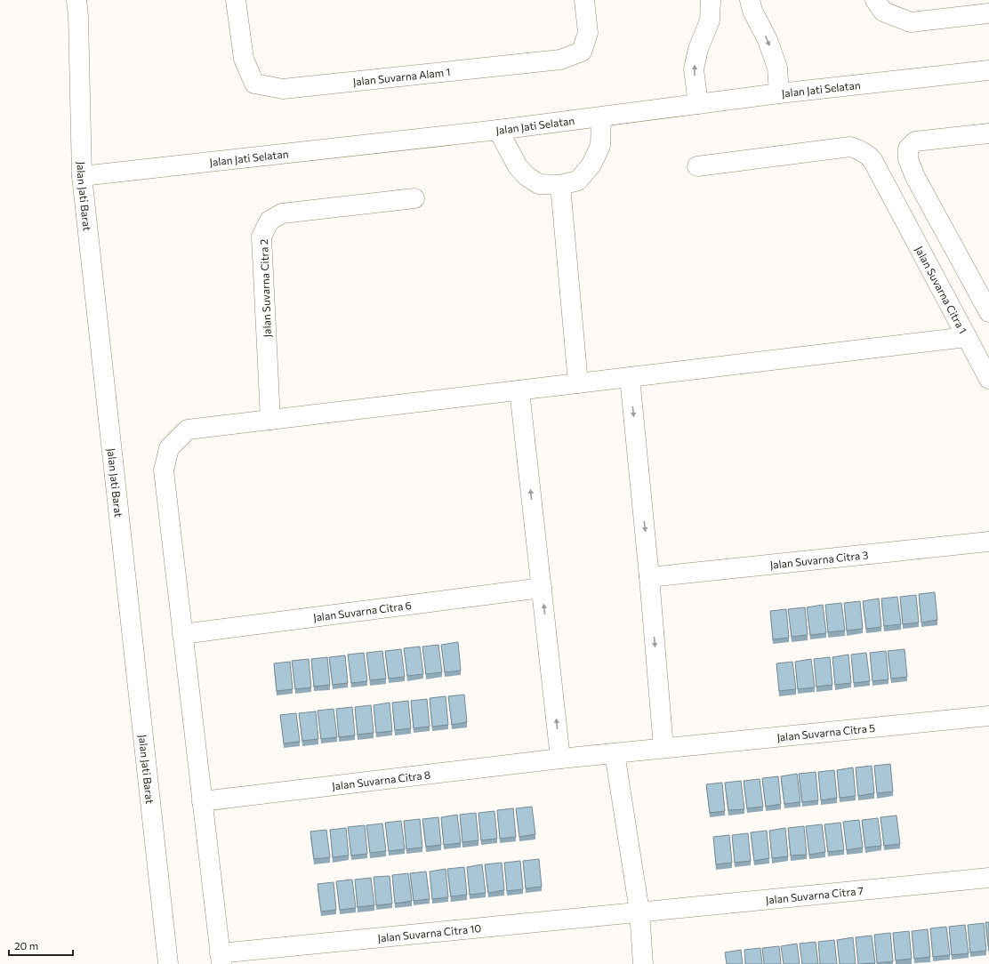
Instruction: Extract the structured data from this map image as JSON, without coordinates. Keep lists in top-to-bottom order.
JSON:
{
  "streets": {
    "street": [
      "Jalan Suvarna Alam 1",
      "Jalan Jati Selatan",
      "Jalan Jati Barat",
      "Jalan Suvarna Citra 2",
      "Jalan Suvarna Citra 1",
      "Jalan Suvarna Citra 3",
      "Jalan Suvarna Citra 6",
      "Jalan Suvarna Citra 5",
      "Jalan Suvarna Citra 8",
      "Jalan Suvarna Citra 7",
      "Jalan Suvarna Citra 10"
    ]
  },
  "crossings": [
    ["Jalan Jati Selatan", "Jalan Jati Barat"],
    ["Jalan Suvarna Citra 5", "Jalan Suvarna Citra 8"],
    ["Jalan Suvarna Citra 7", "Jalan Suvarna Citra 10"]
  ],
  "scale_bar": "20 m"
}
